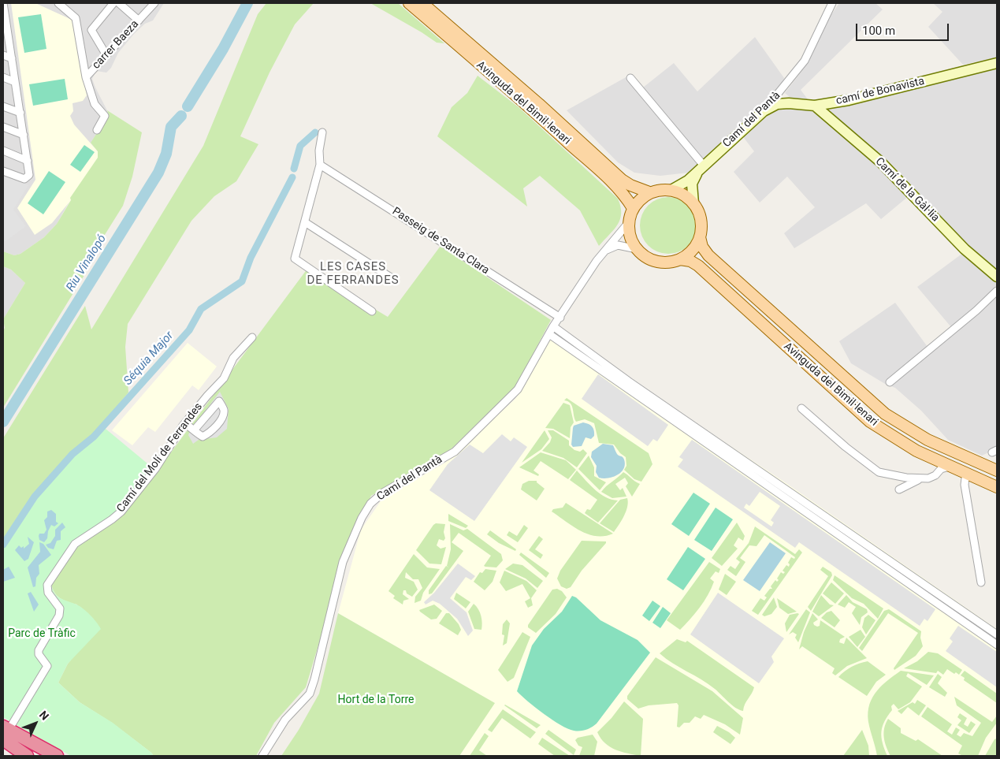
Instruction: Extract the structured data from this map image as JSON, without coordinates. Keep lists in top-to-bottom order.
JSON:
{
  "streets": {
    "main road": ["Avinguda del Bimil·lenari"],
    "street": [
      "carrer Baeza",
      "camí de Bonavista",
      "Camí del Pantà",
      "Camí de la Gàl·lia",
      "Passeig de Santa Clara",
      "Camí del Molí de Ferrandes"
    ]
  },
  "crossings": [
    ["camí de Bonavista", "Camí del Pantà"],
    ["camí de Bonavista", "Camí de la Gàl·lia"],
    ["Avinguda del Bimil·lenari", "Camí del Pantà"],
    ["Camí del Pantà", "Passeig de Santa Clara"]
  ],
  "districts": ["LES CASES DE FERRANDES"],
  "water": ["Riu Vinalopó", "Séquia Major"],
  "parks": ["Parc de Tràfic", "Hort de la Torre"],
  "scale_bar": "100 m",
  "north": "top right"
}
